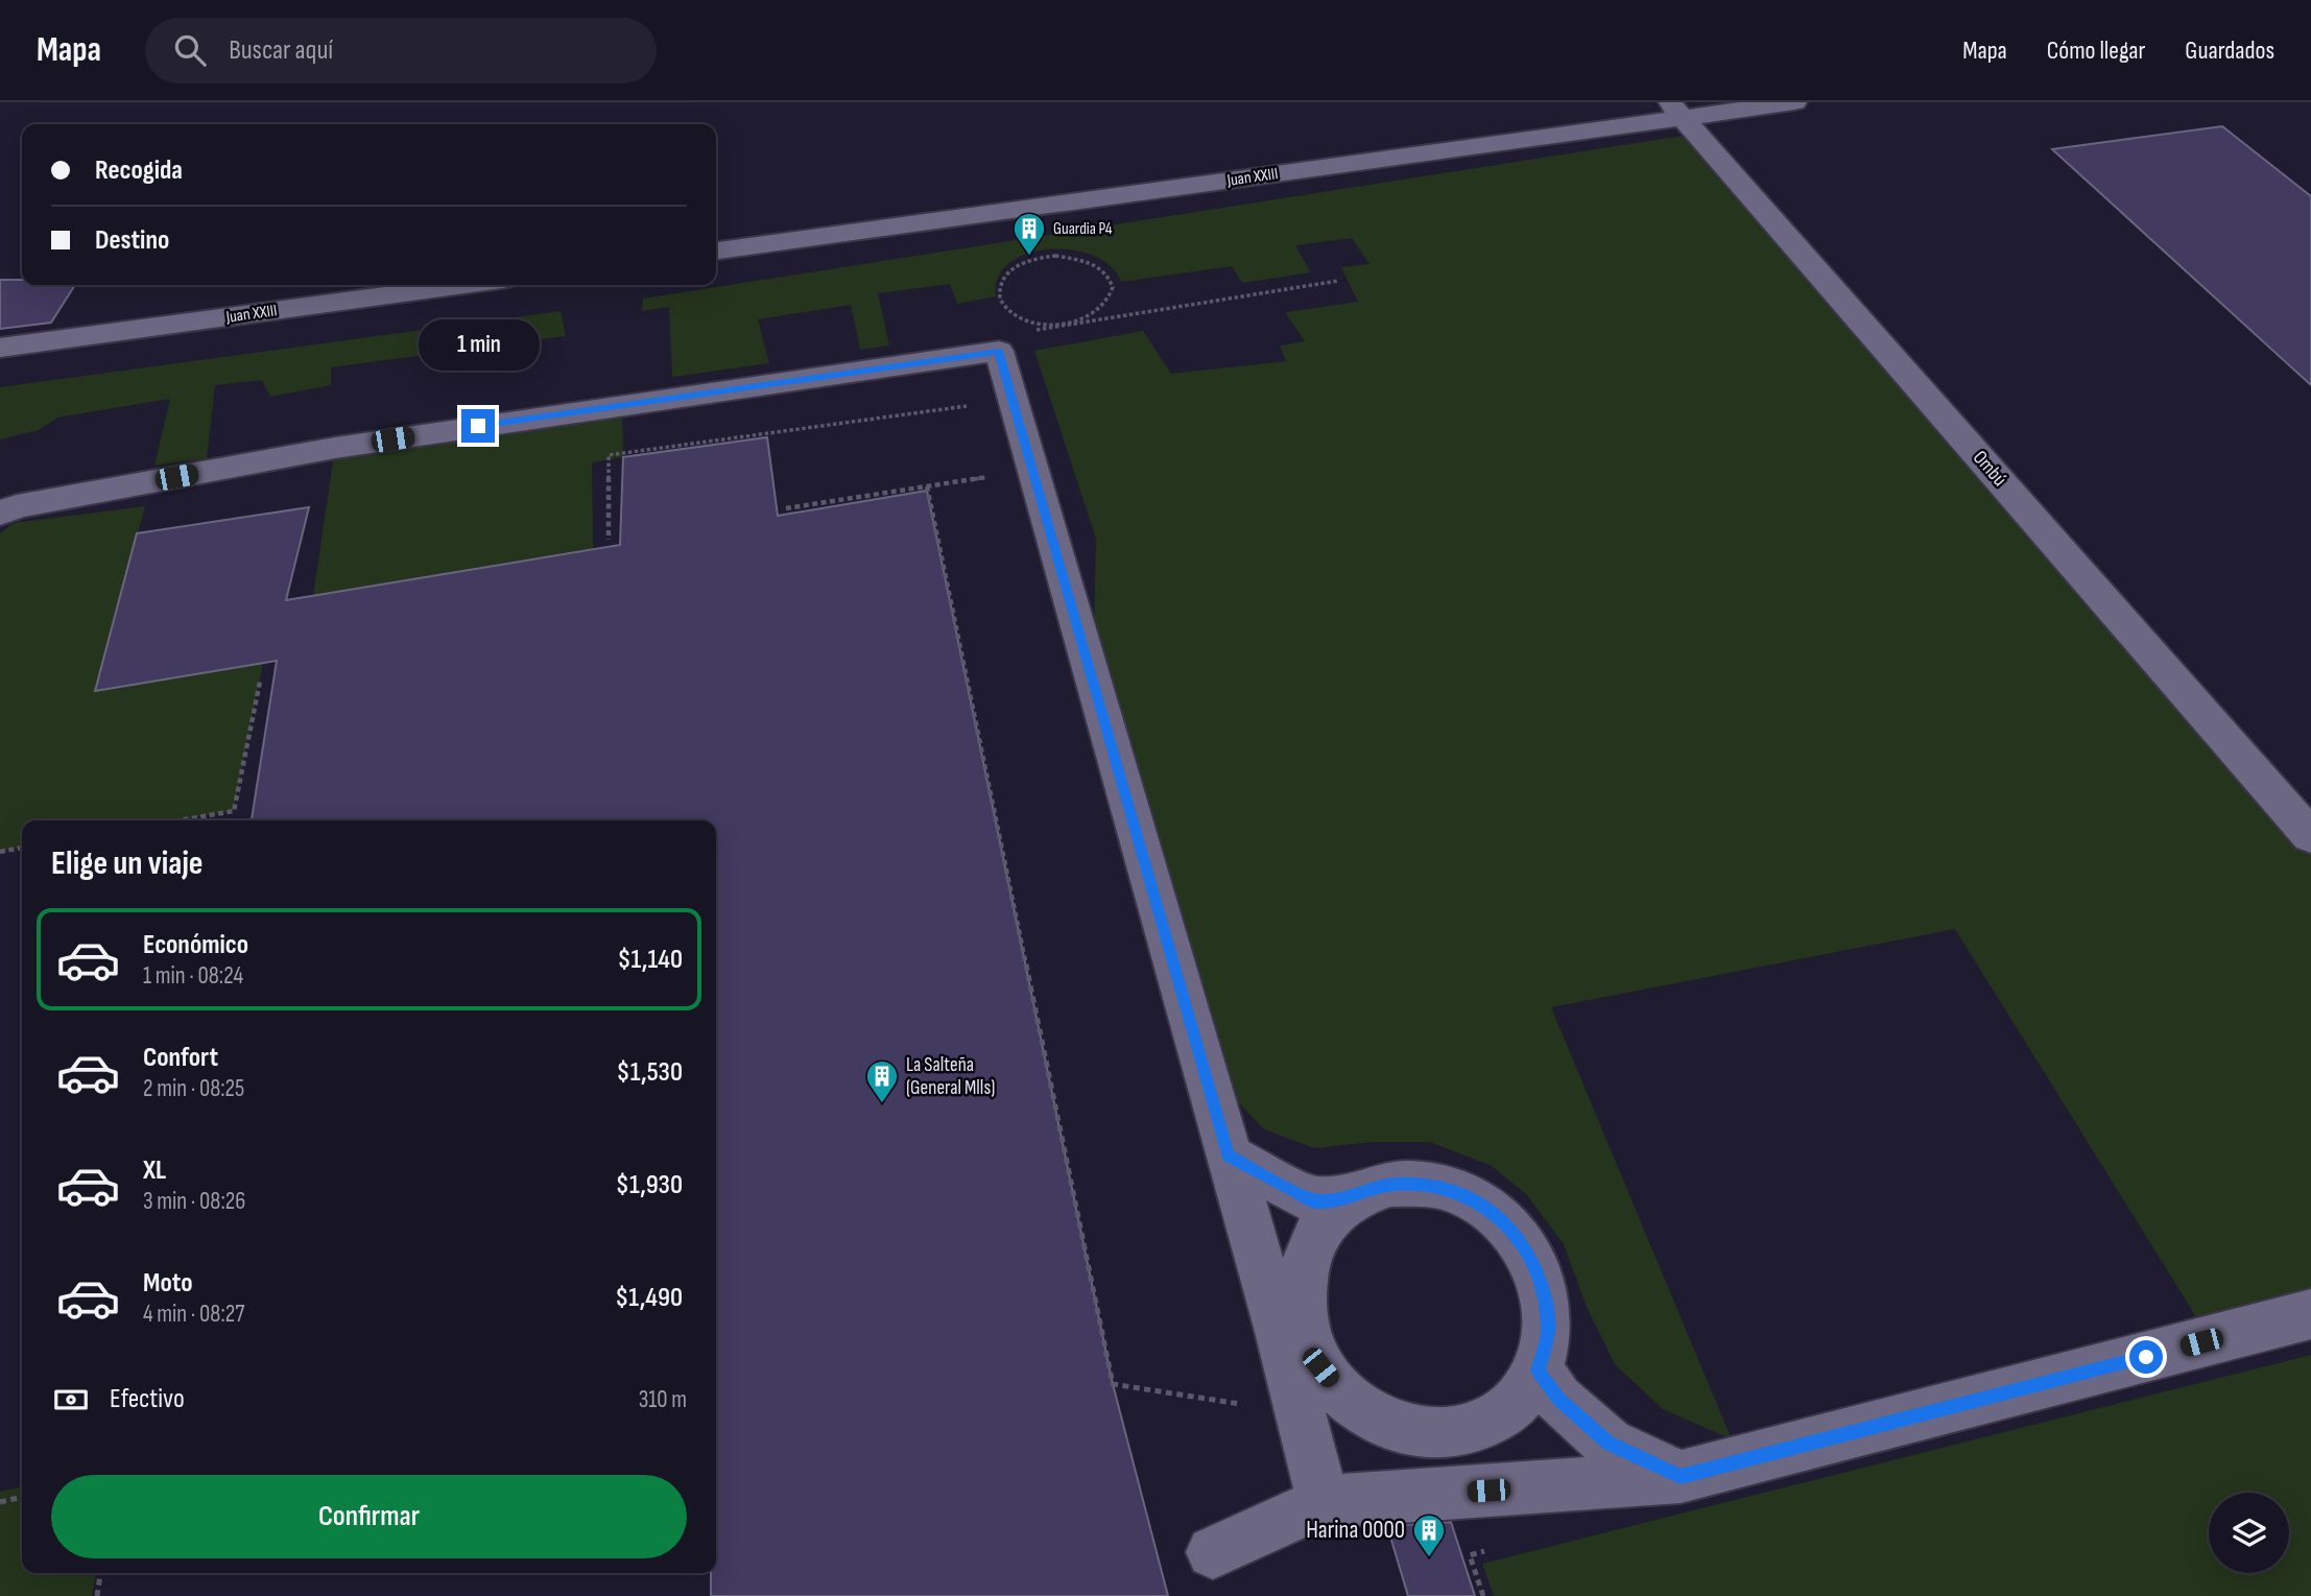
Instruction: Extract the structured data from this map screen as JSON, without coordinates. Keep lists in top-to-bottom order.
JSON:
{
  "streets": {
    "street": ["Juan XXIII", "Ombú"]
  },
  "crossings": [
    ["Juan XXIII", "Ombú"]
  ],
  "places": {
    "building": ["Guardia P4", "La Salteña (General Mlls)", "Harina 0000"]
  },
  "page": {
    "header": "Mapa",
    "search": "Buscar aquí",
    "nav": ["Mapa", "Cómo llegar", "Guardados"],
    "banner": ["Recogida", "Destino"],
    "bubble": "1 min",
    "heading": "Elige un viaje",
    "list": [
      {
        "name": "Económico",
        "note": "1 min · 08:24",
        "value": "$1,140"
      },
      {
        "name": "Confort",
        "note": "2 min · 08:25",
        "value": "$1,530"
      },
      {
        "name": "XL",
        "note": "3 min · 08:26",
        "value": "$1,930"
      },
      {
        "name": "Moto",
        "note": "4 min · 08:27",
        "value": "$1,490"
      }
    ],
    "pay": ["Efectivo", "310 m"],
    "buttons": "Confirmar"
  }
}
